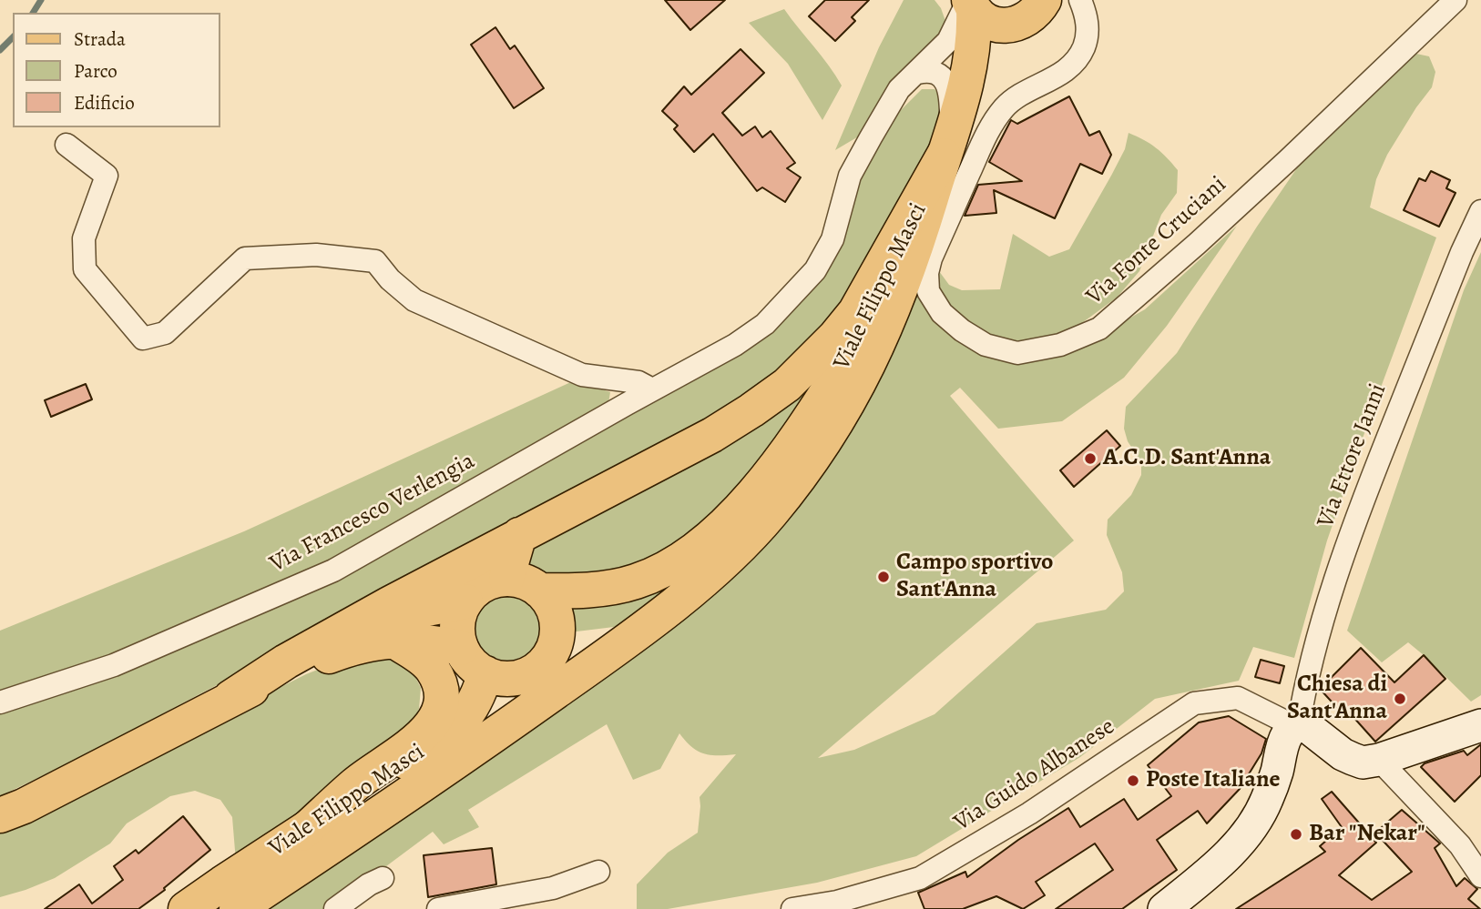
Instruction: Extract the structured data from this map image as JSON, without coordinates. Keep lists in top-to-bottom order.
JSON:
{
  "streets": {
    "main road": ["Viale Filippo Masci"],
    "street": [
      "Via Fonte Cruciani",
      "Via Ettore Janni",
      "Via Francesco Verlengia",
      "Via Guido Albanese"
    ]
  },
  "crossings": [
    ["Viale Filippo Masci", "Via Francesco Verlengia"],
    ["Via Ettore Janni", "Via Guido Albanese"]
  ],
  "places": [
    "A.C.D. Sant'Anna",
    "Campo sportivo Sant'Anna",
    "Chiesa di Sant'Anna",
    "Poste Italiane",
    "Bar \"Nekar\""
  ],
  "legend": ["Strada", "Parco", "Edificio"]
}
